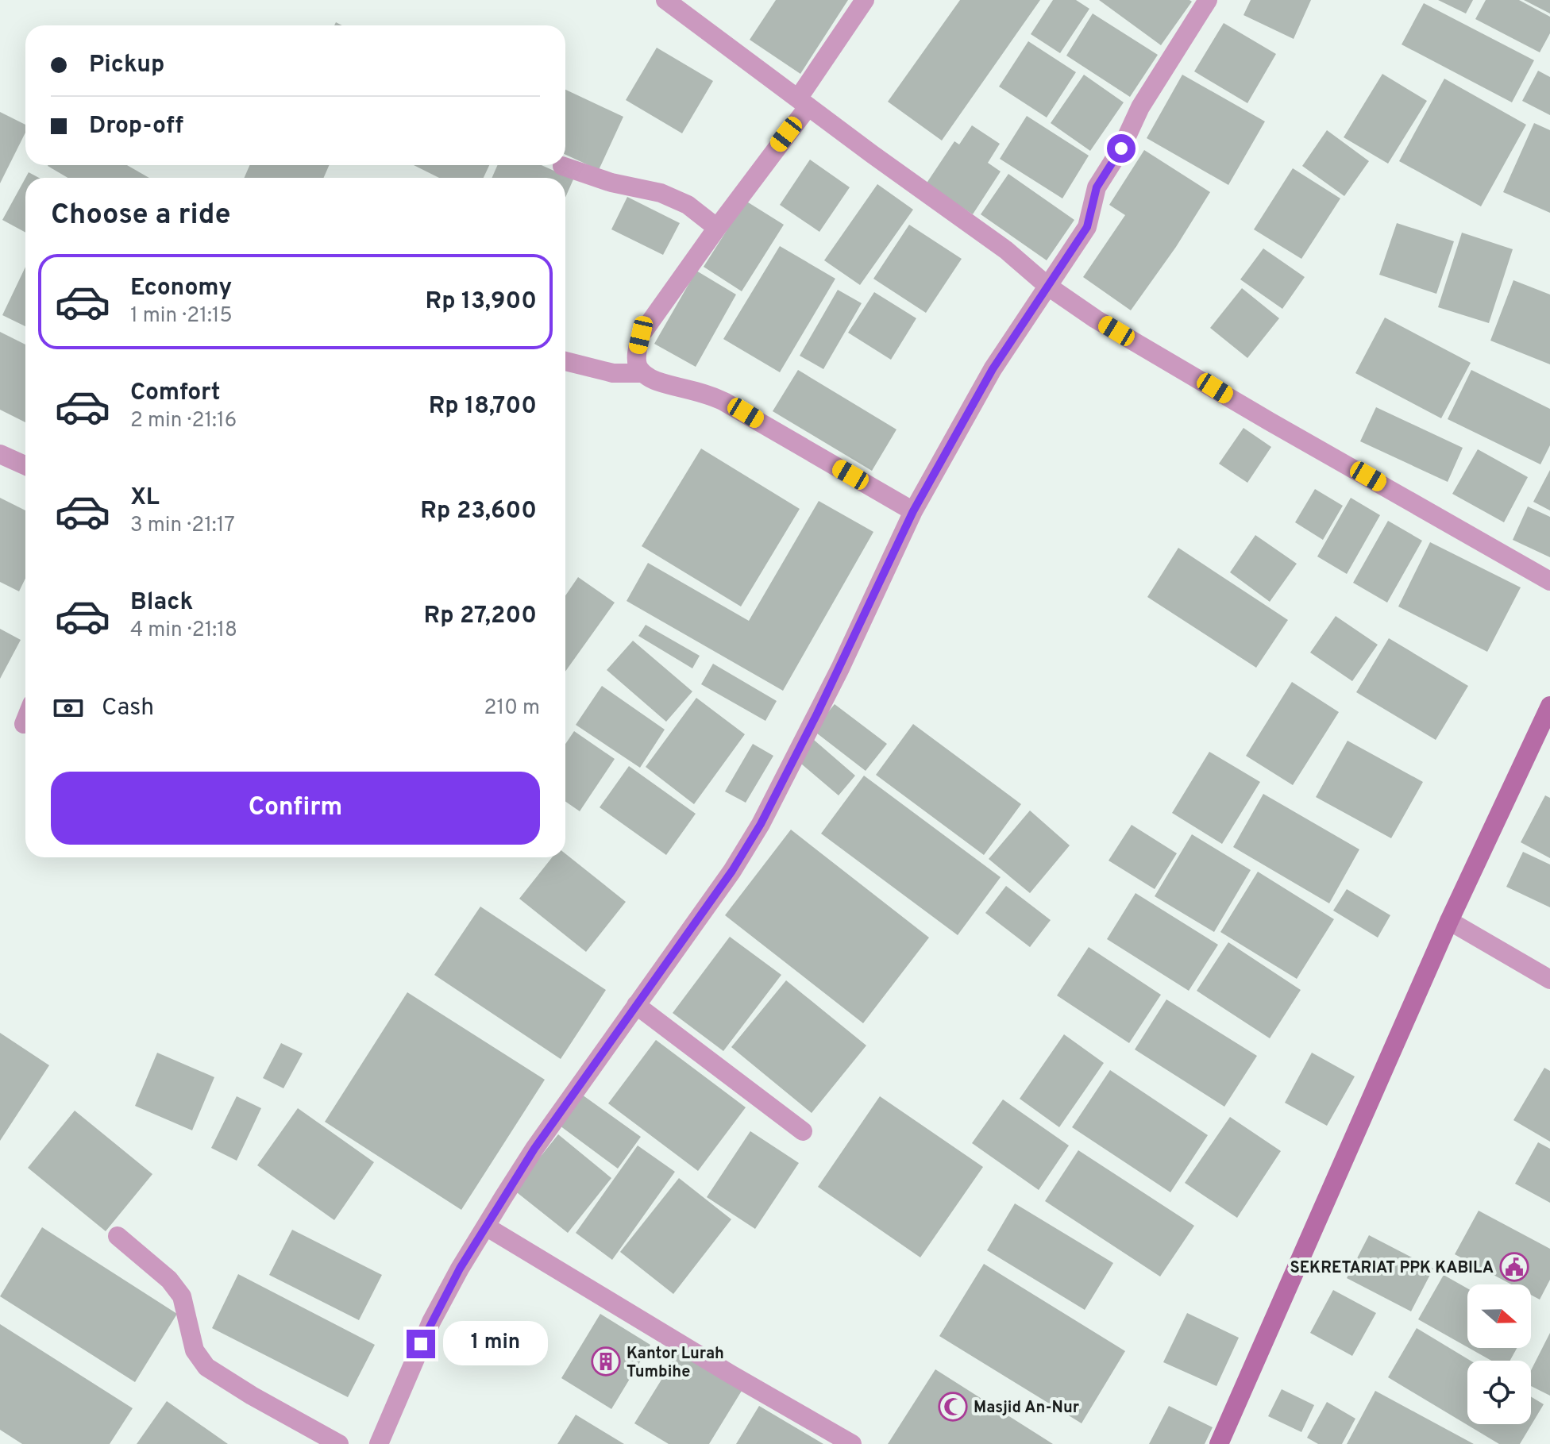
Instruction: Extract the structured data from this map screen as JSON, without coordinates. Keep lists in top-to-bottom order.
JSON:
{
  "places": {
    "public building": ["SEKRETARIAT PPK KABILA"],
    "building": ["Kantor Lurah Tumbihe"],
    "mosque": ["Masjid An-Nur"]
  },
  "north": "right",
  "page": {
    "banner": ["Pickup", "Drop-off"],
    "heading": "Choose a ride",
    "list": [
      {
        "name": "Economy",
        "note": "1 min · 21:15",
        "value": "Rp 13,900"
      },
      {
        "name": "Comfort",
        "note": "2 min · 21:16",
        "value": "Rp 18,700"
      },
      {
        "name": "XL",
        "note": "3 min · 21:17",
        "value": "Rp 23,600"
      },
      {
        "name": "Black",
        "note": "4 min · 21:18",
        "value": "Rp 27,200"
      }
    ],
    "pay": ["Cash", "210 m"],
    "buttons": "Confirm",
    "bubble": "1 min"
  }
}
